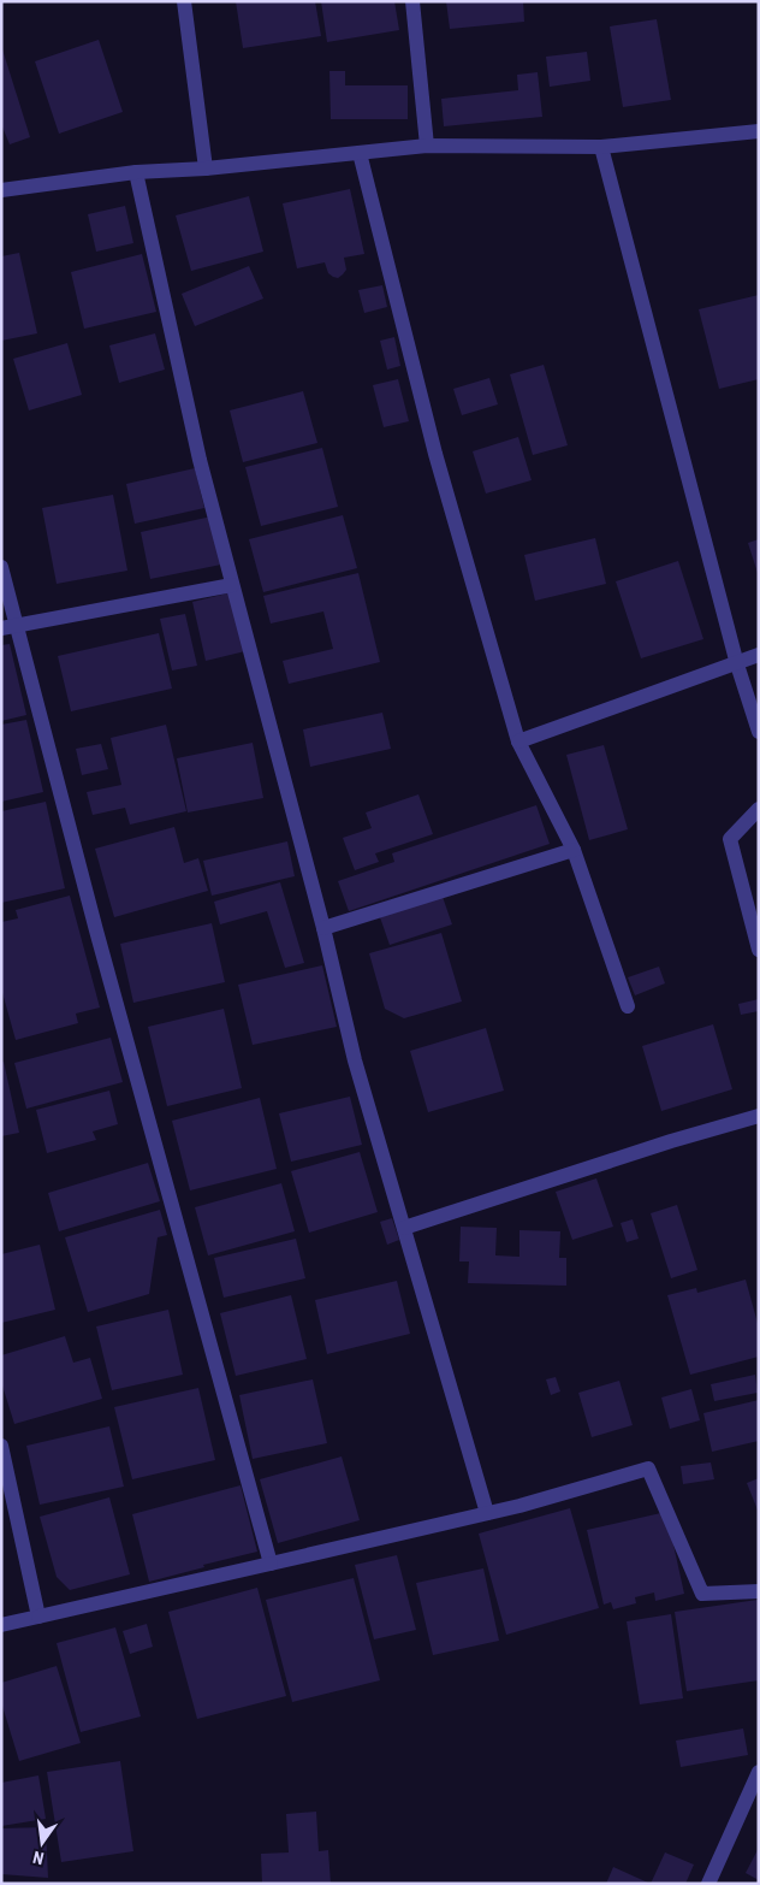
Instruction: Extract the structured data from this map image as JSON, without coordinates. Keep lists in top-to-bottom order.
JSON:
{
  "north": "bottom"
}
